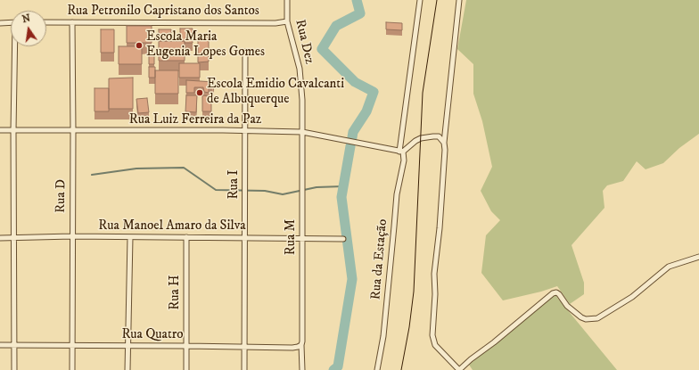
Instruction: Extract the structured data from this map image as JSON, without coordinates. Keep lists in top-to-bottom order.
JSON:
{
  "streets": {
    "street": [
      "Rua Petronilo Capristano dos Santos",
      "Rua Dez",
      "Rua Luiz Ferreira da Paz",
      "Rua I",
      "Rua D",
      "Rua Manoel Amaro da Silva",
      "Rua M",
      "Rua da Estação",
      "Rua H",
      "Rua Quatro"
    ]
  },
  "crossings": [
    ["Rua Petronilo Capristano dos Santos", "Rua Dez"],
    ["Rua Petronilo Capristano dos Santos", "Rua D"],
    ["Rua Dez", "Rua Luiz Ferreira da Paz"],
    ["Rua Dez", "Rua M"],
    ["Rua Luiz Ferreira da Paz", "Rua I"],
    ["Rua Luiz Ferreira da Paz", "Rua D"],
    ["Rua Luiz Ferreira da Paz", "Rua M"],
    ["Rua Luiz Ferreira da Paz", "Rua da Estação"],
    ["Rua I", "Rua Manoel Amaro da Silva"],
    ["Rua I", "Rua Quatro"],
    ["Rua D", "Rua Manoel Amaro da Silva"],
    ["Rua D", "Rua Quatro"],
    ["Rua Manoel Amaro da Silva", "Rua M"],
    ["Rua Manoel Amaro da Silva", "Rua H"],
    ["Rua M", "Rua Quatro"],
    ["Rua H", "Rua Quatro"]
  ],
  "places": ["Escola Maria Eugenia Lopes Gomes", "Escola Emidio Cavalcanti de Albuquerque"],
  "north": "top"
}
